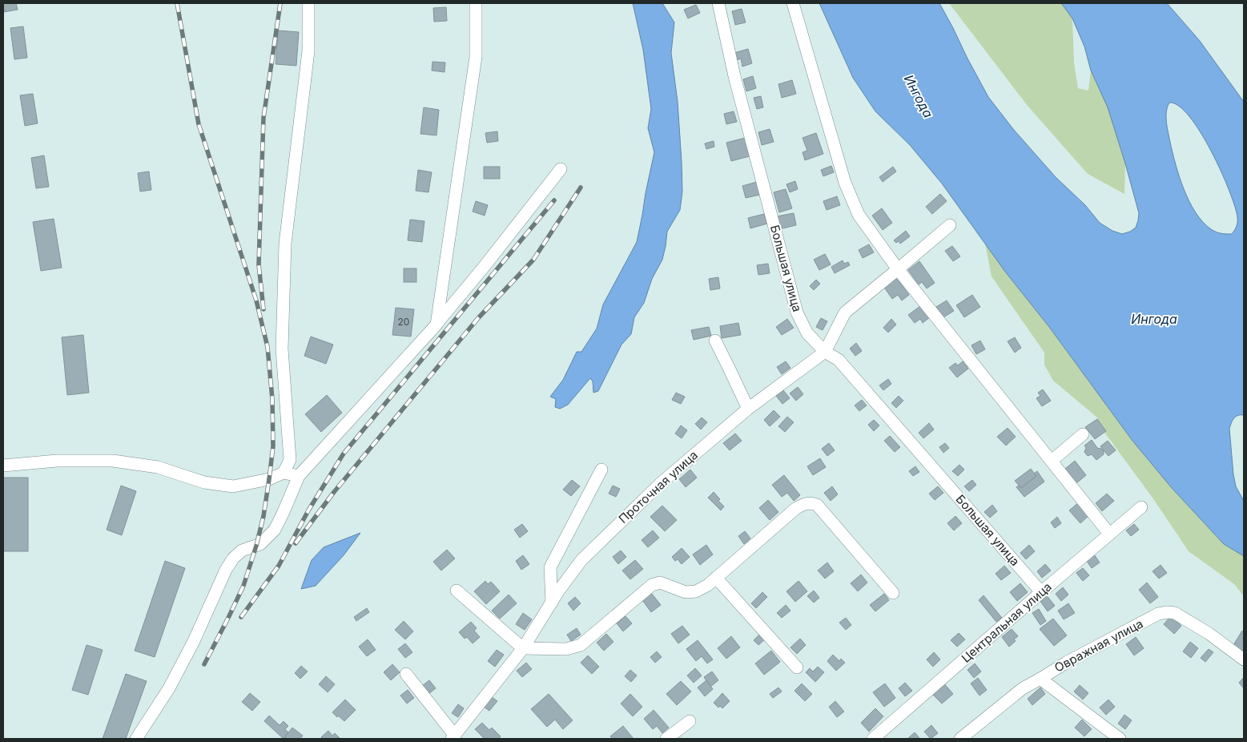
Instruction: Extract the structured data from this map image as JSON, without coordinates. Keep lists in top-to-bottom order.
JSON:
{
  "streets": {
    "street": [
      "Большая улица",
      "Проточная улица",
      "Центральная улица",
      "Овражная улица"
    ]
  },
  "crossings": [
    ["Большая улица", "Проточная улица"],
    ["Большая улица", "Центральная улица"]
  ],
  "water": ["Ингода"],
  "house_numbers": ["20"]
}
